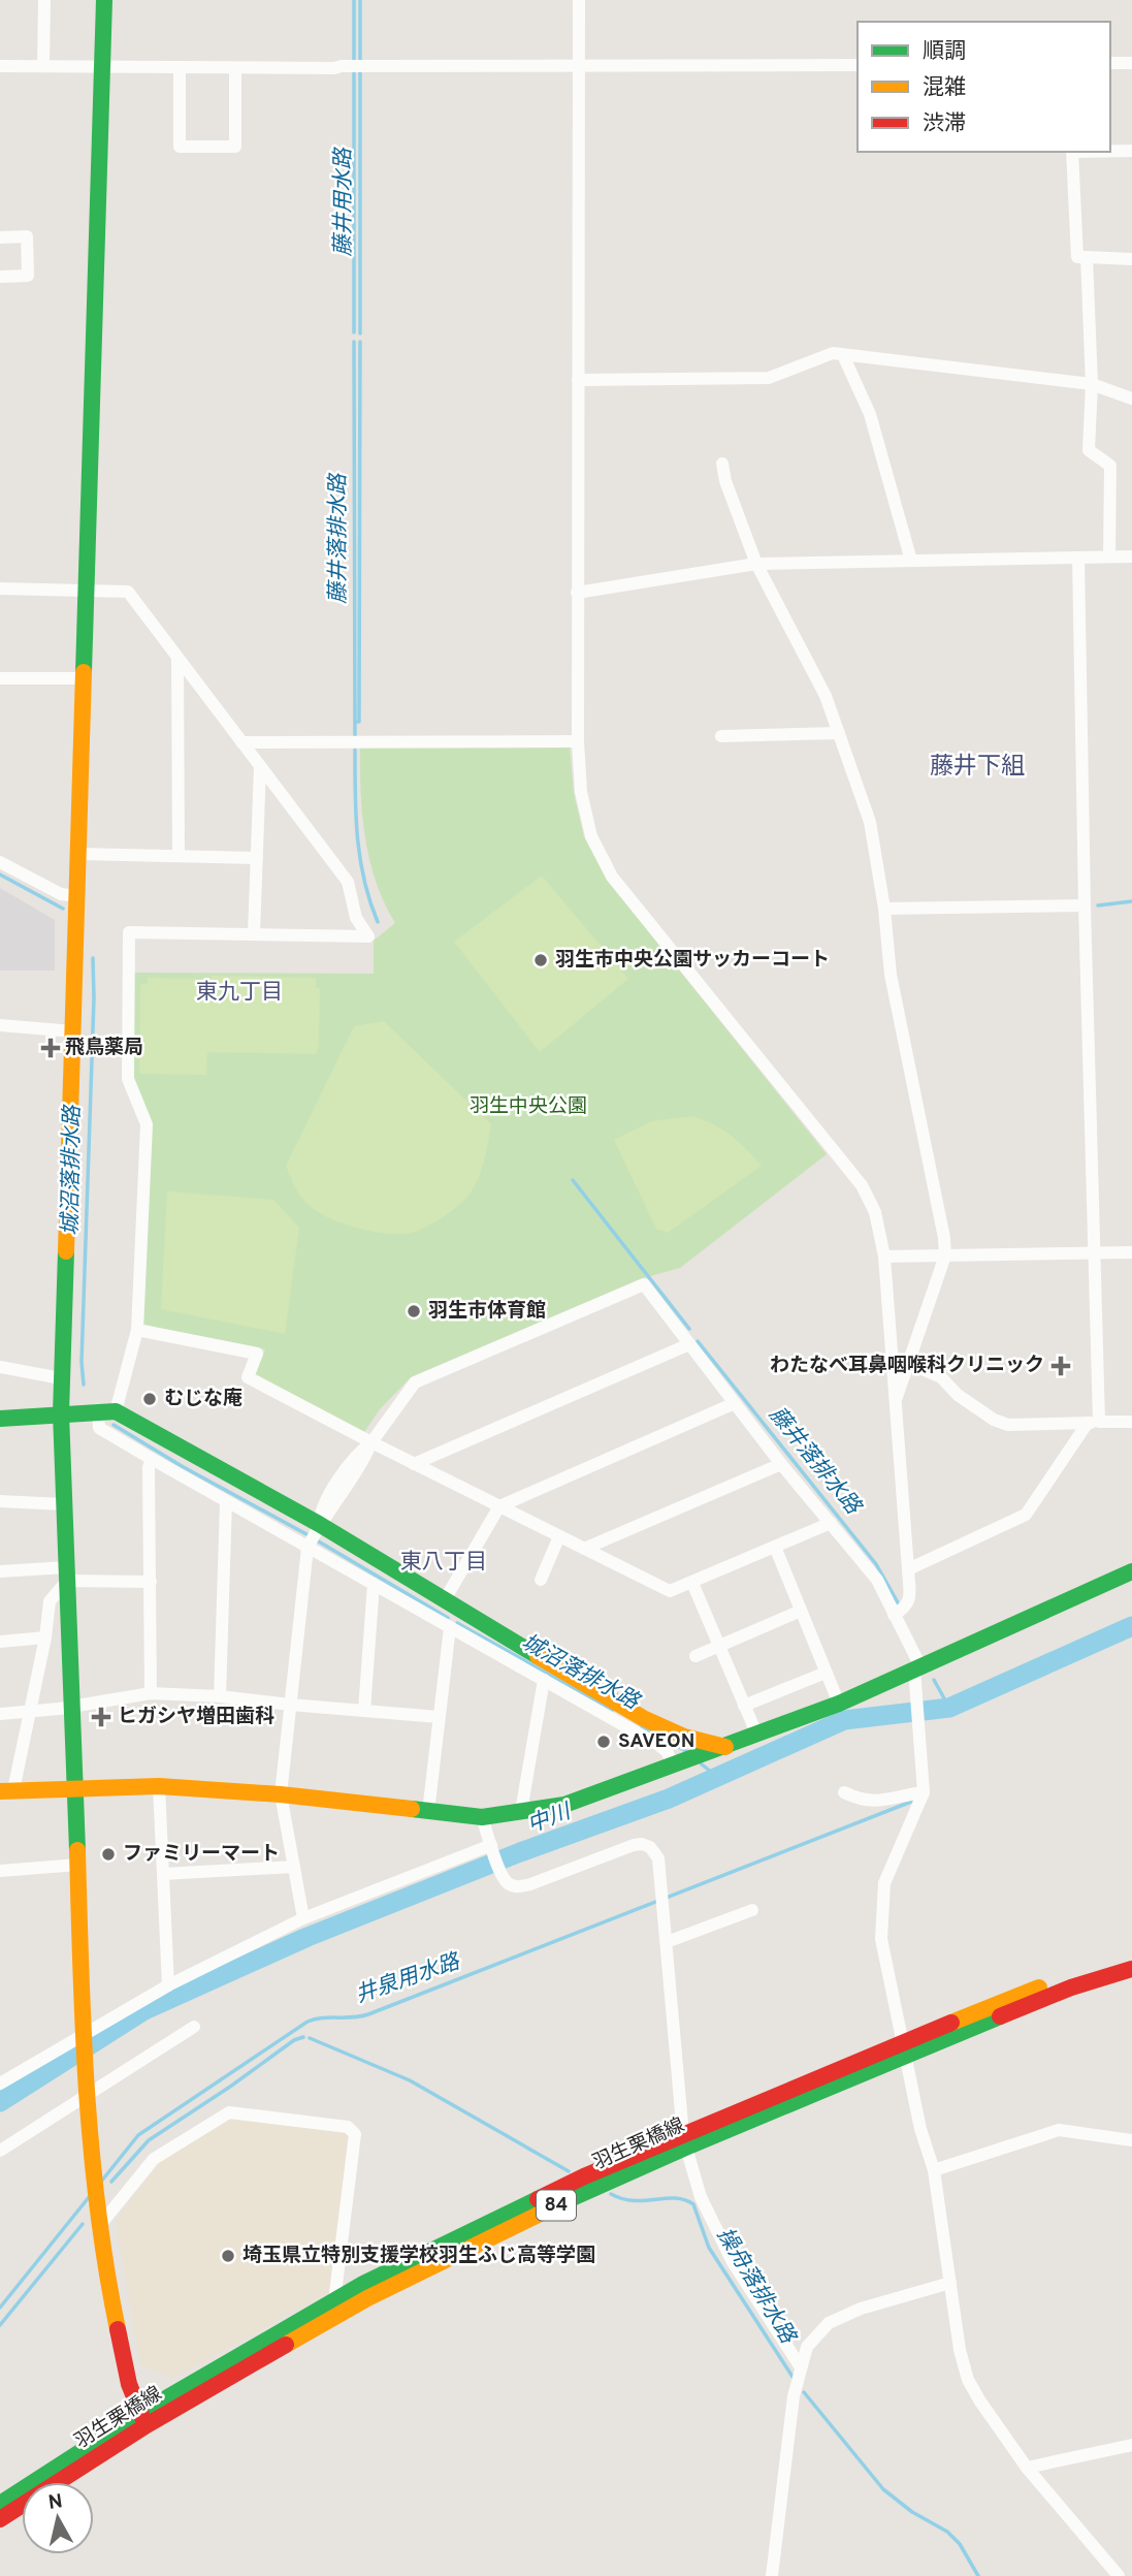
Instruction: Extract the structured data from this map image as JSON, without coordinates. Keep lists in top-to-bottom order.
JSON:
{
  "streets": {
    "street": ["羽生栗橋線", "84"]
  },
  "districts": ["藤井下組", "東九丁目", "東八丁目"],
  "water": [
    "藤井用水路",
    "藤井落排水路",
    "城沼落排水路",
    "中川",
    "井泉用水路",
    "操舟落排水路"
  ],
  "parks": ["羽生中央公園"],
  "places": {
    "other": [
      "羽生市中央公園サッカーコート",
      "羽生市体育館",
      "むじな庵",
      "SAVEON",
      "ファミリーマート",
      "埼玉県立特別支援学校羽生ふじ高等学園"
    ],
    "health": ["飛鳥薬局", "わたなべ耳鼻咽喉科クリニック", "ヒガシヤ増田歯科"]
  },
  "legend": ["順調", "混雑", "渋滞"],
  "north": "top"
}
